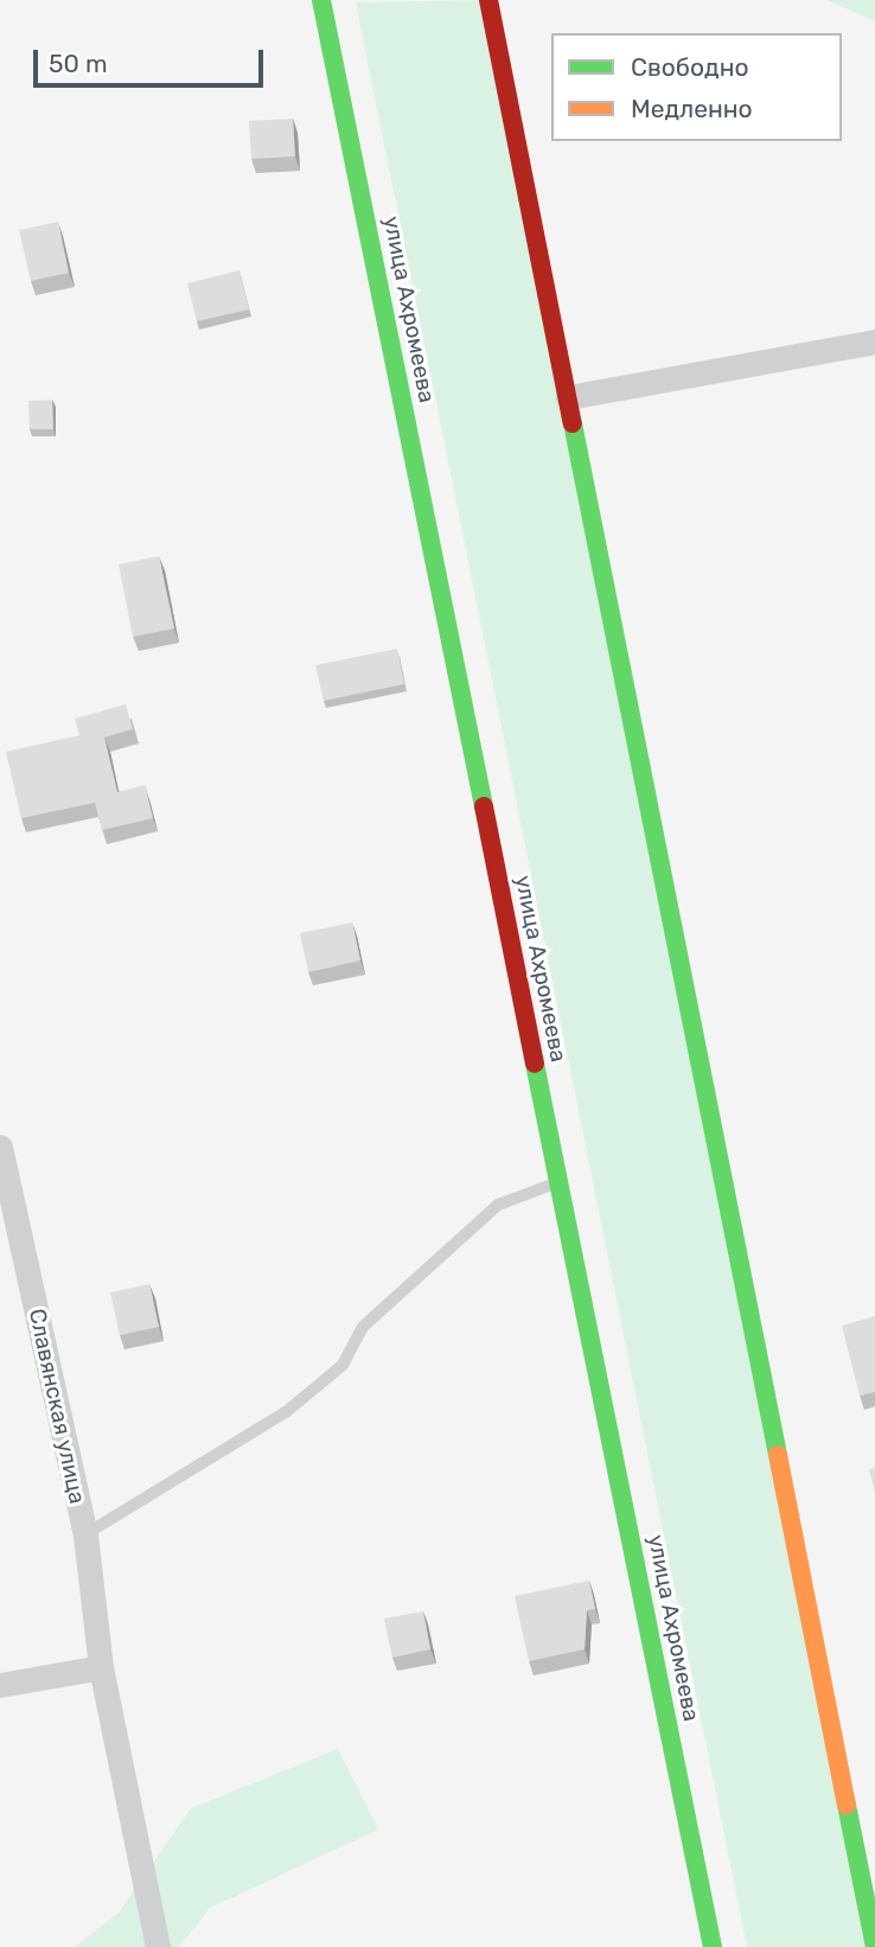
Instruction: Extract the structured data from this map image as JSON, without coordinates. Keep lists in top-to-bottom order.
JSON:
{
  "streets": {
    "street": ["улица Ахромеева", "Славянская улица"]
  },
  "legend": ["Свободно", "Медленно"],
  "scale_bar": "50 m"
}
